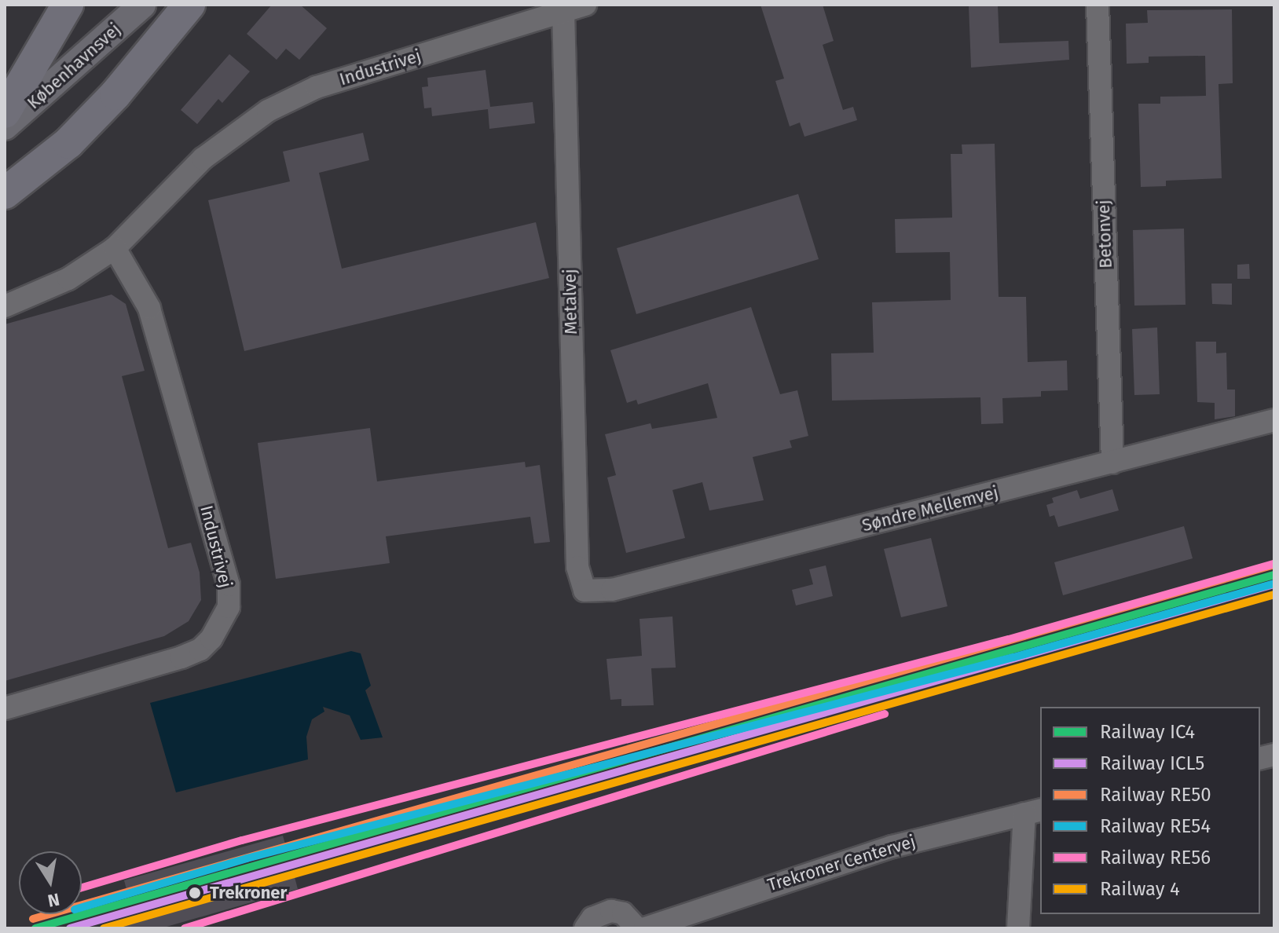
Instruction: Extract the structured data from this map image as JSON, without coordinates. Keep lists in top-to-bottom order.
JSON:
{
  "streets": {
    "main road": ["Københavnsvej"],
    "street": [
      "Industrivej",
      "Betonvej",
      "Metalvej",
      "Søndre Mellemvej",
      "Trekroner Centervej"
    ]
  },
  "crossings": [
    ["Industrivej", "Metalvej"],
    ["Betonvej", "Søndre Mellemvej"],
    ["Metalvej", "Søndre Mellemvej"]
  ],
  "places": ["Trekroner"],
  "lines": [
    "rail line RE56",
    "rail line RE50",
    "rail line IC4",
    "rail line RE54",
    "rail line ICL5",
    "rail line 4"
  ],
  "legend": [
    "Railway IC4",
    "Railway ICL5",
    "Railway RE50",
    "Railway RE54",
    "Railway RE56",
    "Railway 4"
  ],
  "north": "bottom"
}
